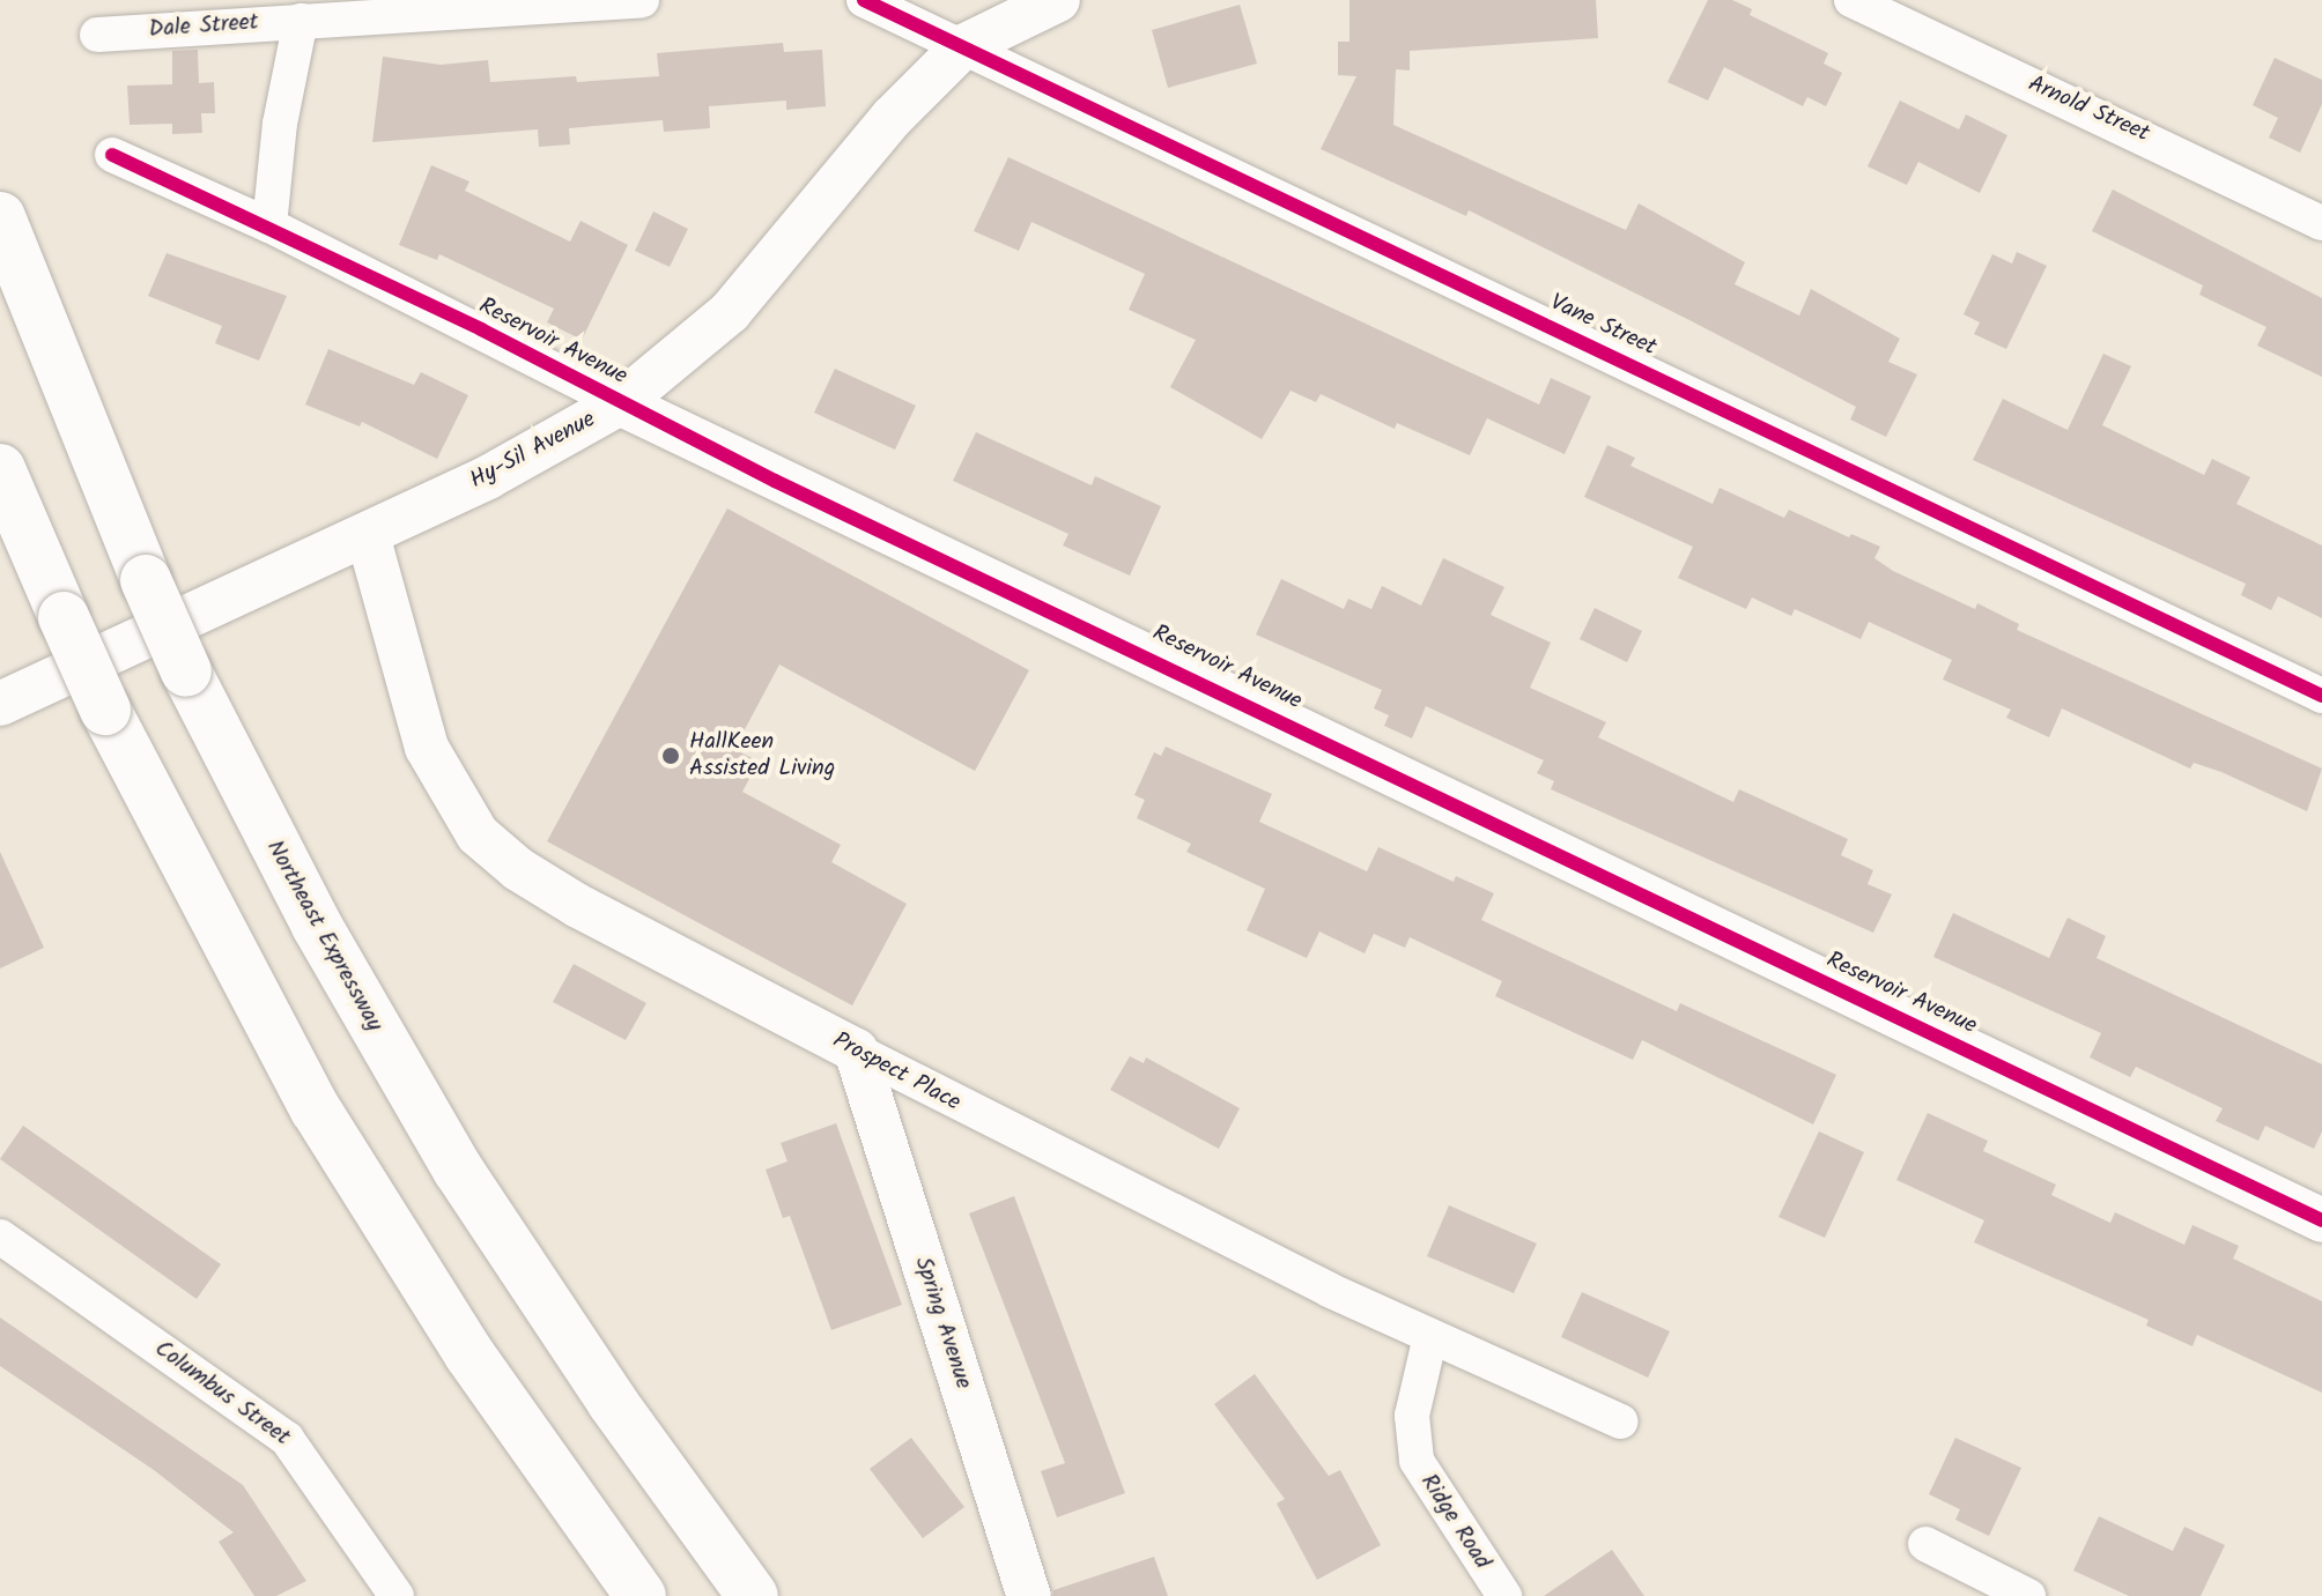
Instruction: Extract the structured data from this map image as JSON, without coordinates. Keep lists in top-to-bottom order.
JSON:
{
  "streets": {
    "highway": ["Northeast Expressway"],
    "street": [
      "Dale Street",
      "Arnold Street",
      "Vane Street",
      "Reservoir Avenue",
      "Hy-Sil Avenue",
      "Prospect Place",
      "Spring Avenue",
      "Columbus Street",
      "Ridge Road"
    ]
  },
  "crossings": [
    ["Vane Street", "Hy-Sil Avenue"],
    ["Reservoir Avenue", "Hy-Sil Avenue"],
    ["Hy-Sil Avenue", "Prospect Place"],
    ["Prospect Place", "Spring Avenue"],
    ["Prospect Place", "Ridge Road"]
  ],
  "places": ["HallKeen Assisted Living"]
}
